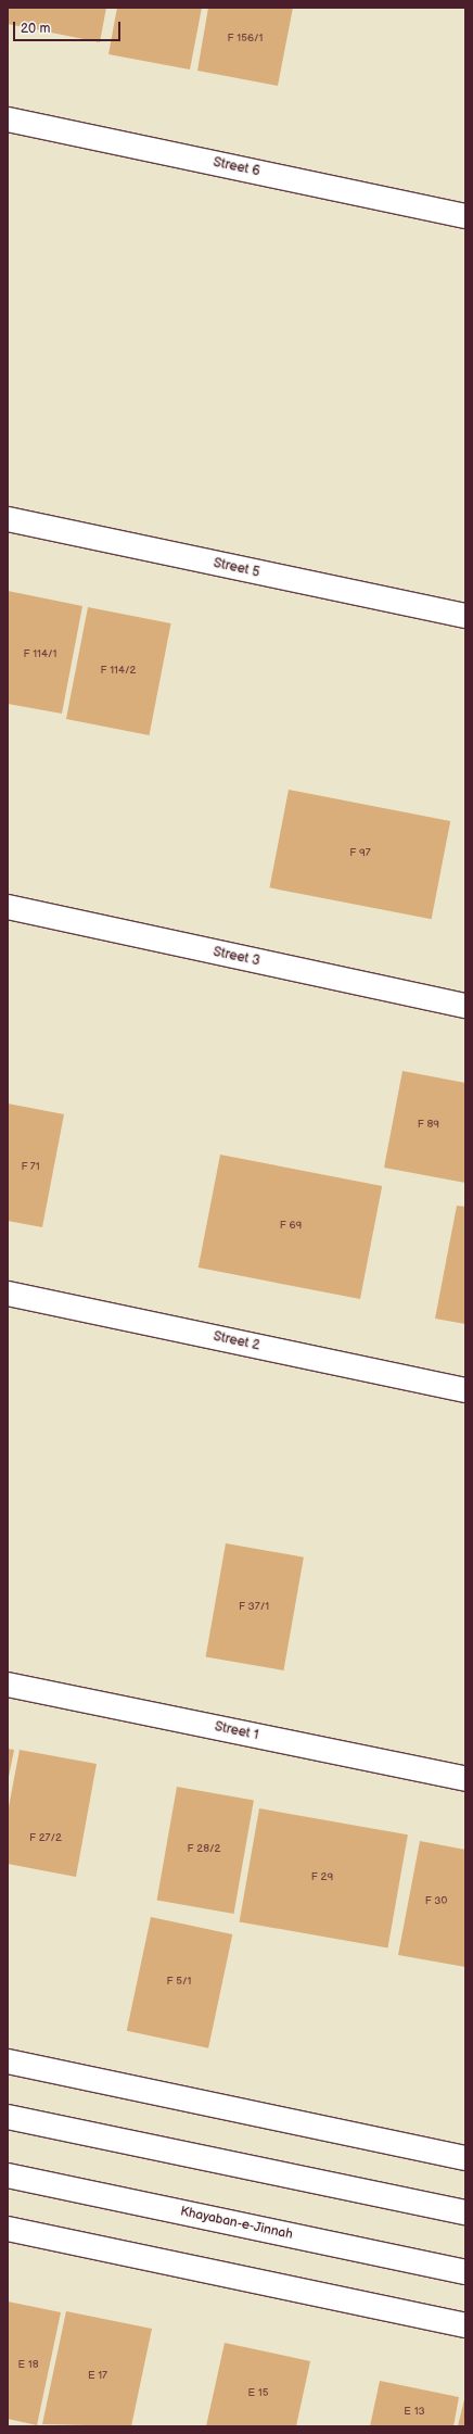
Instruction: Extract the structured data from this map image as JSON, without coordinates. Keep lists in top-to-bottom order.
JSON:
{
  "streets": {
    "street": [
      "Street 6",
      "Street 5",
      "Street 3",
      "Street 2",
      "Street 1",
      "Khayaban-e-Jinnah"
    ]
  },
  "house_numbers": [
    "F 156/1",
    "F 114/1",
    "F 114/2",
    "F 97",
    "F 89",
    "F 71",
    "F 69",
    "F 37/1",
    "F 27/2",
    "F 28/2",
    "F 29",
    "F 30",
    "F 5/1",
    "E 18",
    "E 17",
    "E 15",
    "E 13"
  ],
  "scale_bar": "20 m"
}
